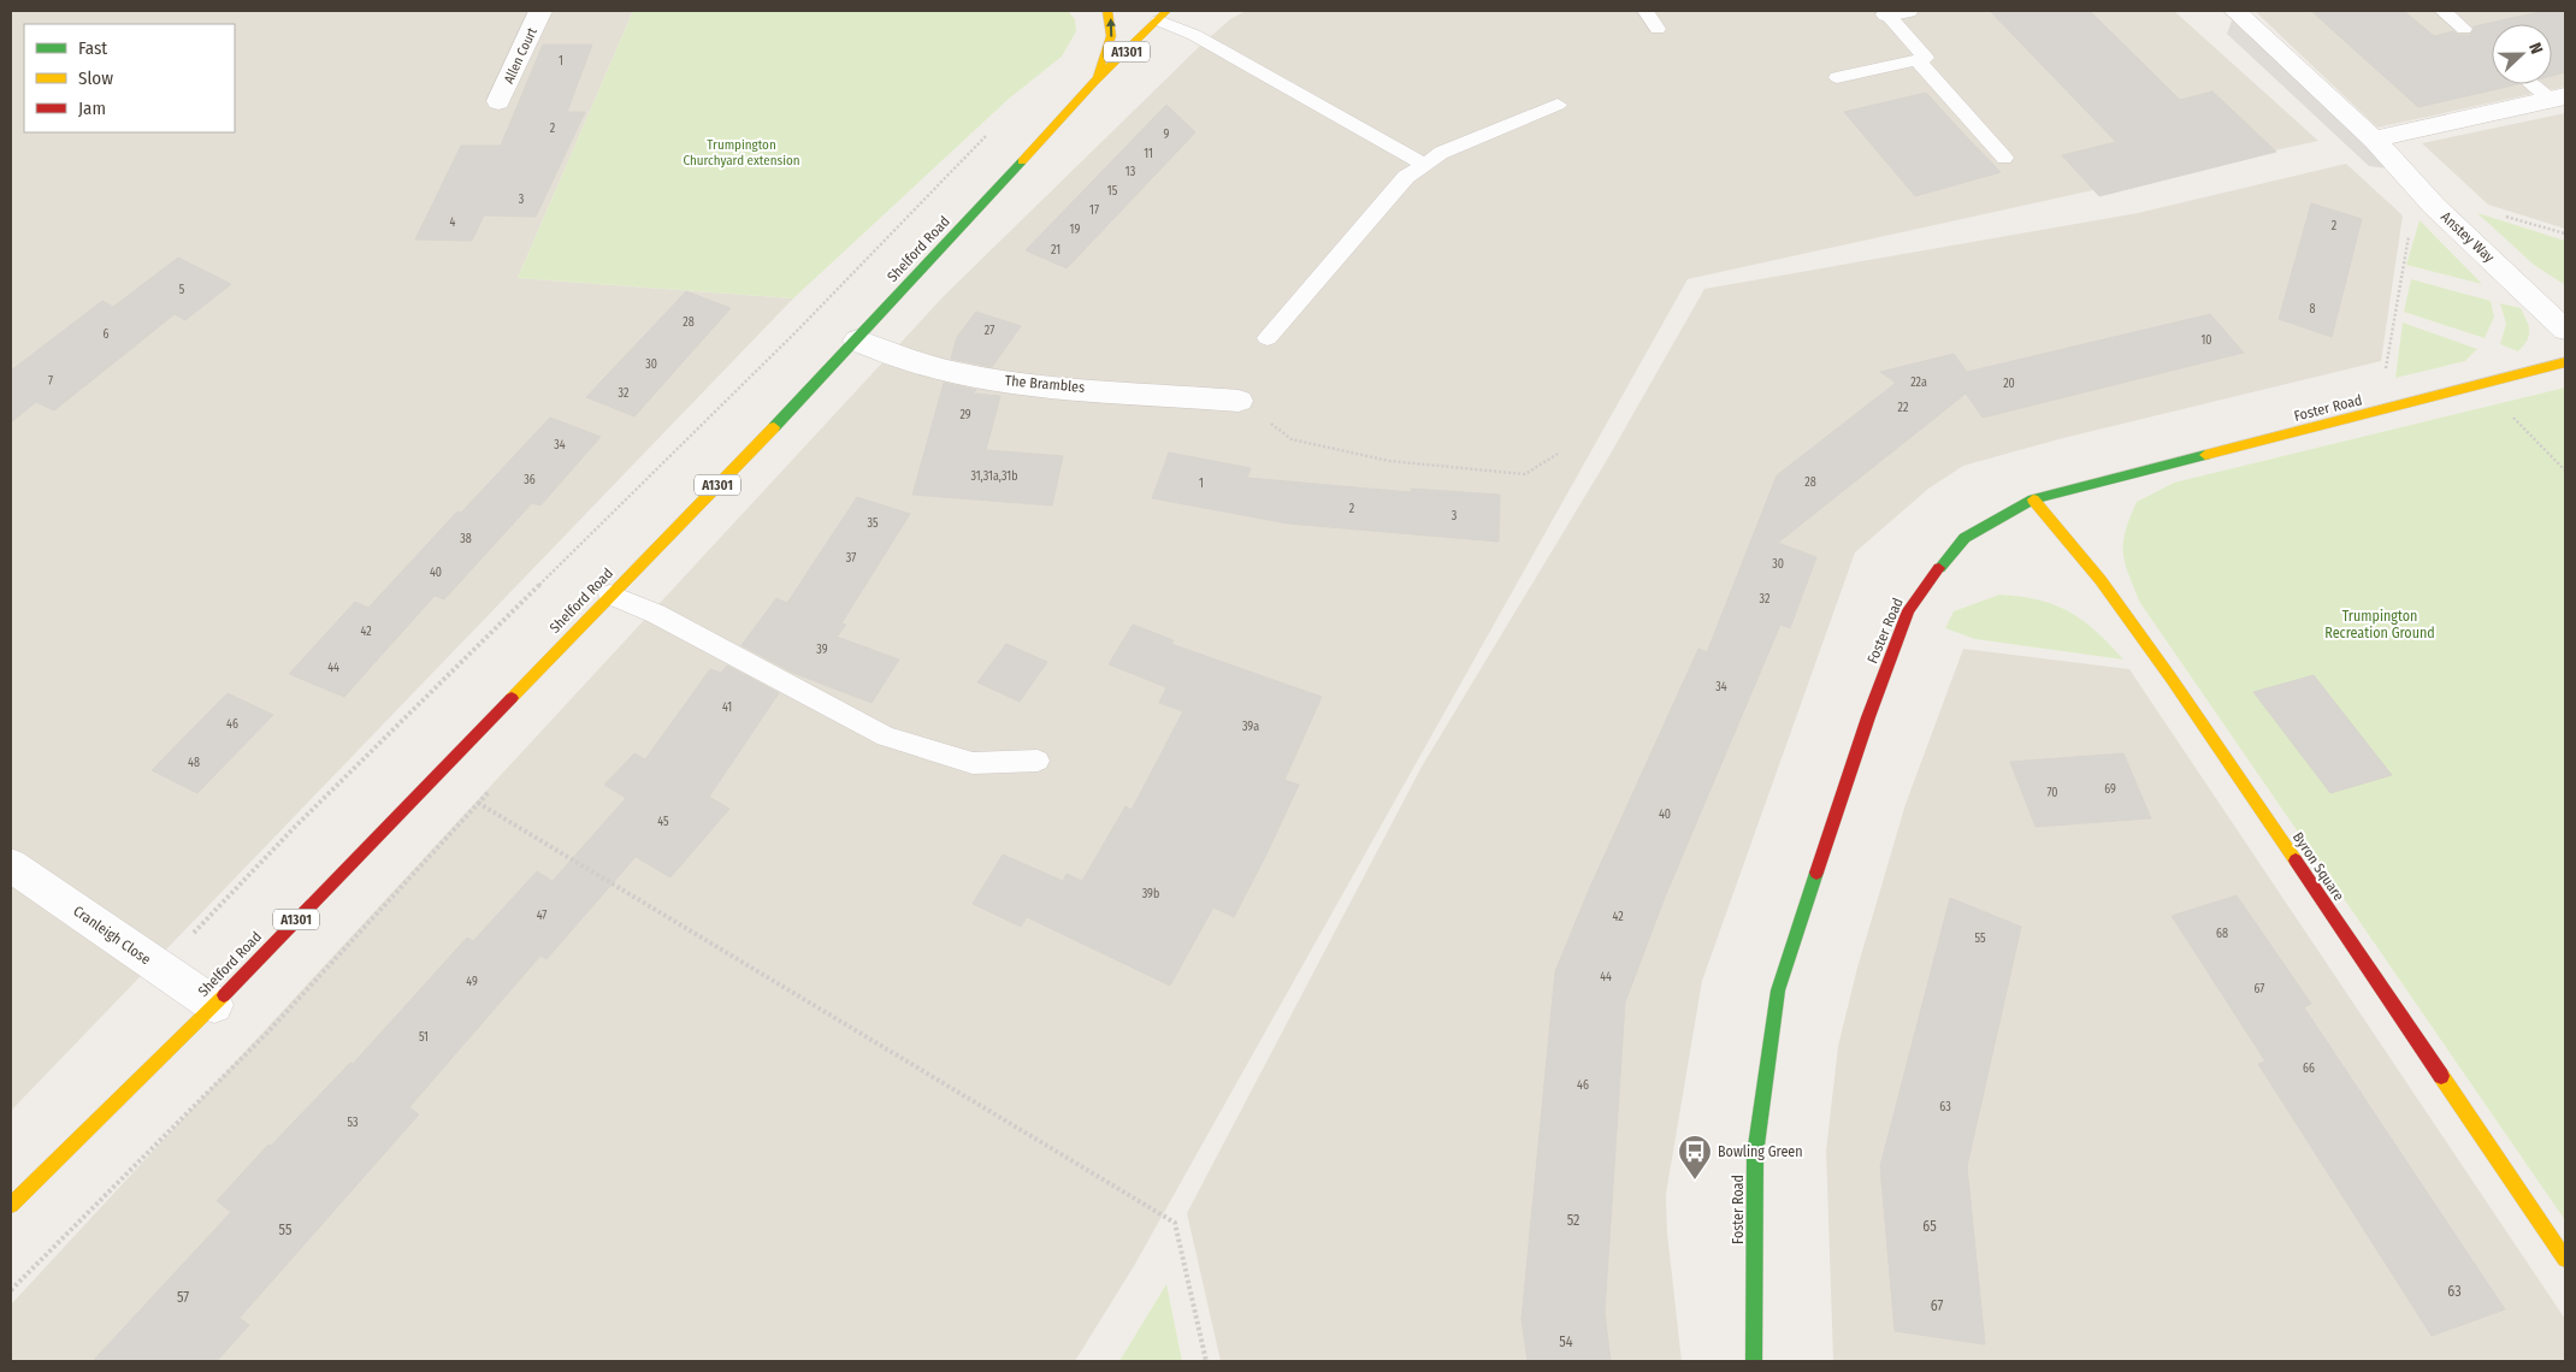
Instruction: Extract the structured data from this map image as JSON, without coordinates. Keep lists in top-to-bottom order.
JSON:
{
  "streets": {
    "street": [
      "A1301",
      "Allen Court",
      "Anstey Way",
      "Shelford Road",
      "The Brambles",
      "Foster Road",
      "Byron Square",
      "Cranleigh Close"
    ]
  },
  "crossings": [
    ["Shelford Road", "The Brambles"],
    ["Shelford Road", "Cranleigh Close"],
    ["Foster Road", "Byron Square"]
  ],
  "parks": ["Trumpington Churchyard extension", "Trumpington Recreation Ground"],
  "places": {
    "bus stop": ["Bowling Green"]
  },
  "house_numbers": [
    "1",
    "2",
    "9",
    "11",
    "13",
    "15",
    "3",
    "17",
    "4",
    "2",
    "19",
    "21",
    "5",
    "8",
    "28",
    "27",
    "6",
    "10",
    "30",
    "7",
    "22a",
    "20",
    "32",
    "22",
    "29",
    "34",
    "31,31a,31b",
    "36",
    "28",
    "1",
    "2",
    "3",
    "35",
    "38",
    "37",
    "30",
    "40",
    "32",
    "42",
    "39",
    "44",
    "34",
    "41",
    "46",
    "39a",
    "48",
    "69",
    "70",
    "40",
    "45",
    "39b",
    "47",
    "42",
    "68",
    "55",
    "44",
    "49",
    "67",
    "51",
    "66",
    "46",
    "63",
    "53",
    "52",
    "65",
    "55",
    "63",
    "57",
    "67",
    "54"
  ],
  "legend": ["Fast", "Slow", "Jam"],
  "north": "right"
}
